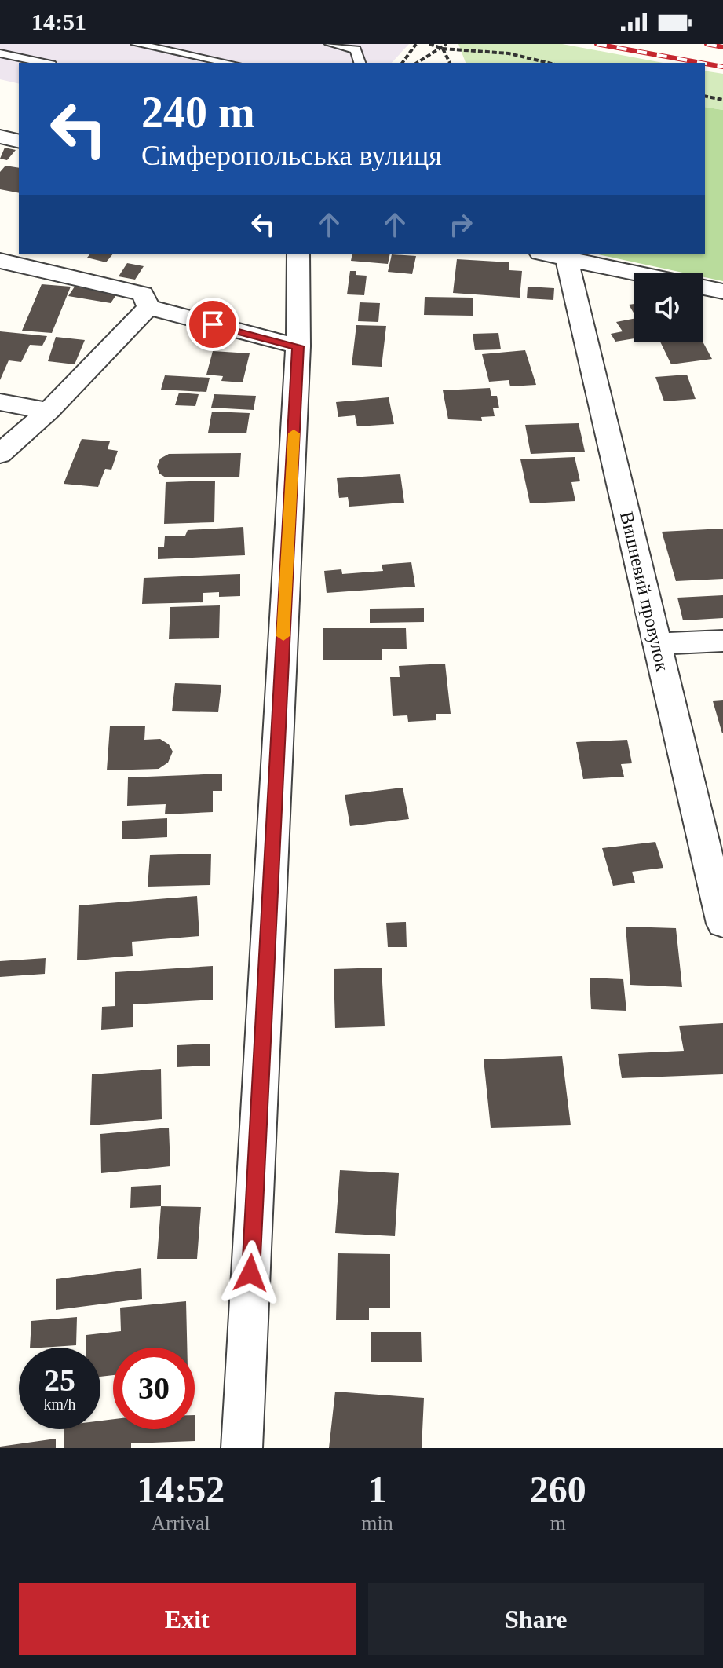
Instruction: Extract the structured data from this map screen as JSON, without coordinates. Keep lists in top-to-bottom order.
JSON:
{
  "streets": {
    "street": ["Вишневий провулок"]
  },
  "page": {
    "status": "14:51",
    "turn": ["240 m", "Сімферопольська вулиця"],
    "speed": "25 km/h",
    "limit": "30",
    "eta": [
      "14:52",
      "Arrival",
      "1",
      "min",
      "260",
      "m"
    ],
    "buttons": ["Exit", "Share"]
  }
}
